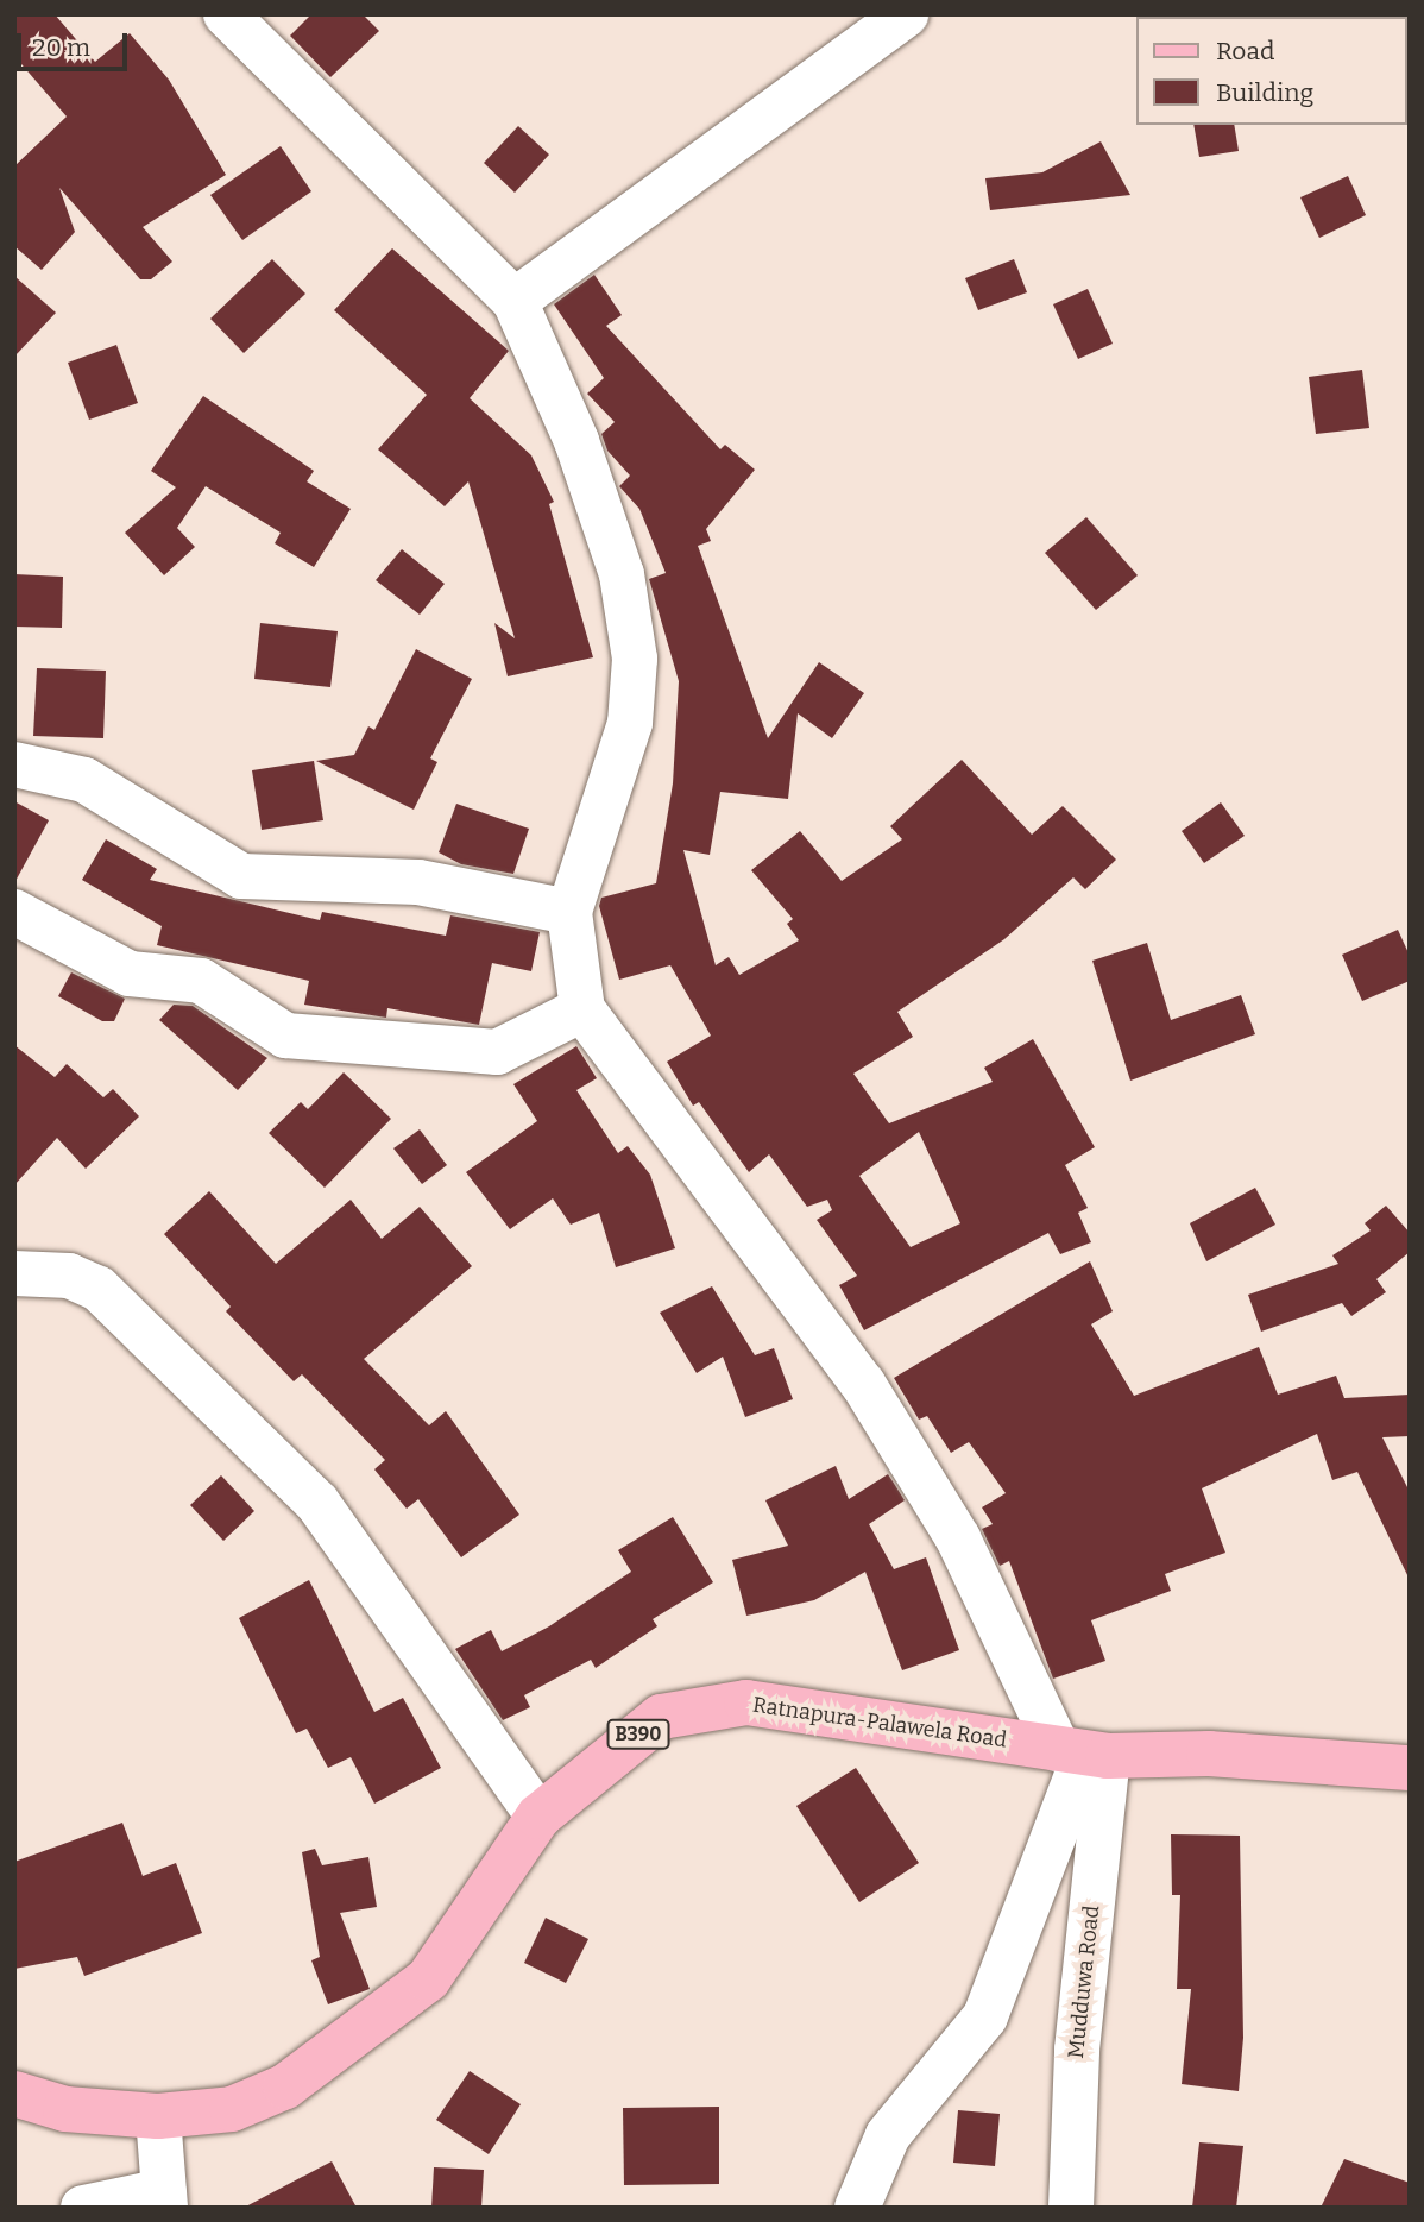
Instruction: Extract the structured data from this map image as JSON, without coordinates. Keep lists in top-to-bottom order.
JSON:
{
  "streets": {
    "main road": ["Ratnapura-Palawela Road", "B390"],
    "street": ["Mudduwa Road"]
  },
  "crossings": [
    ["Ratnapura-Palawela Road", "Mudduwa Road"]
  ],
  "legend": ["Road", "Building"],
  "scale_bar": "20 m"
}
